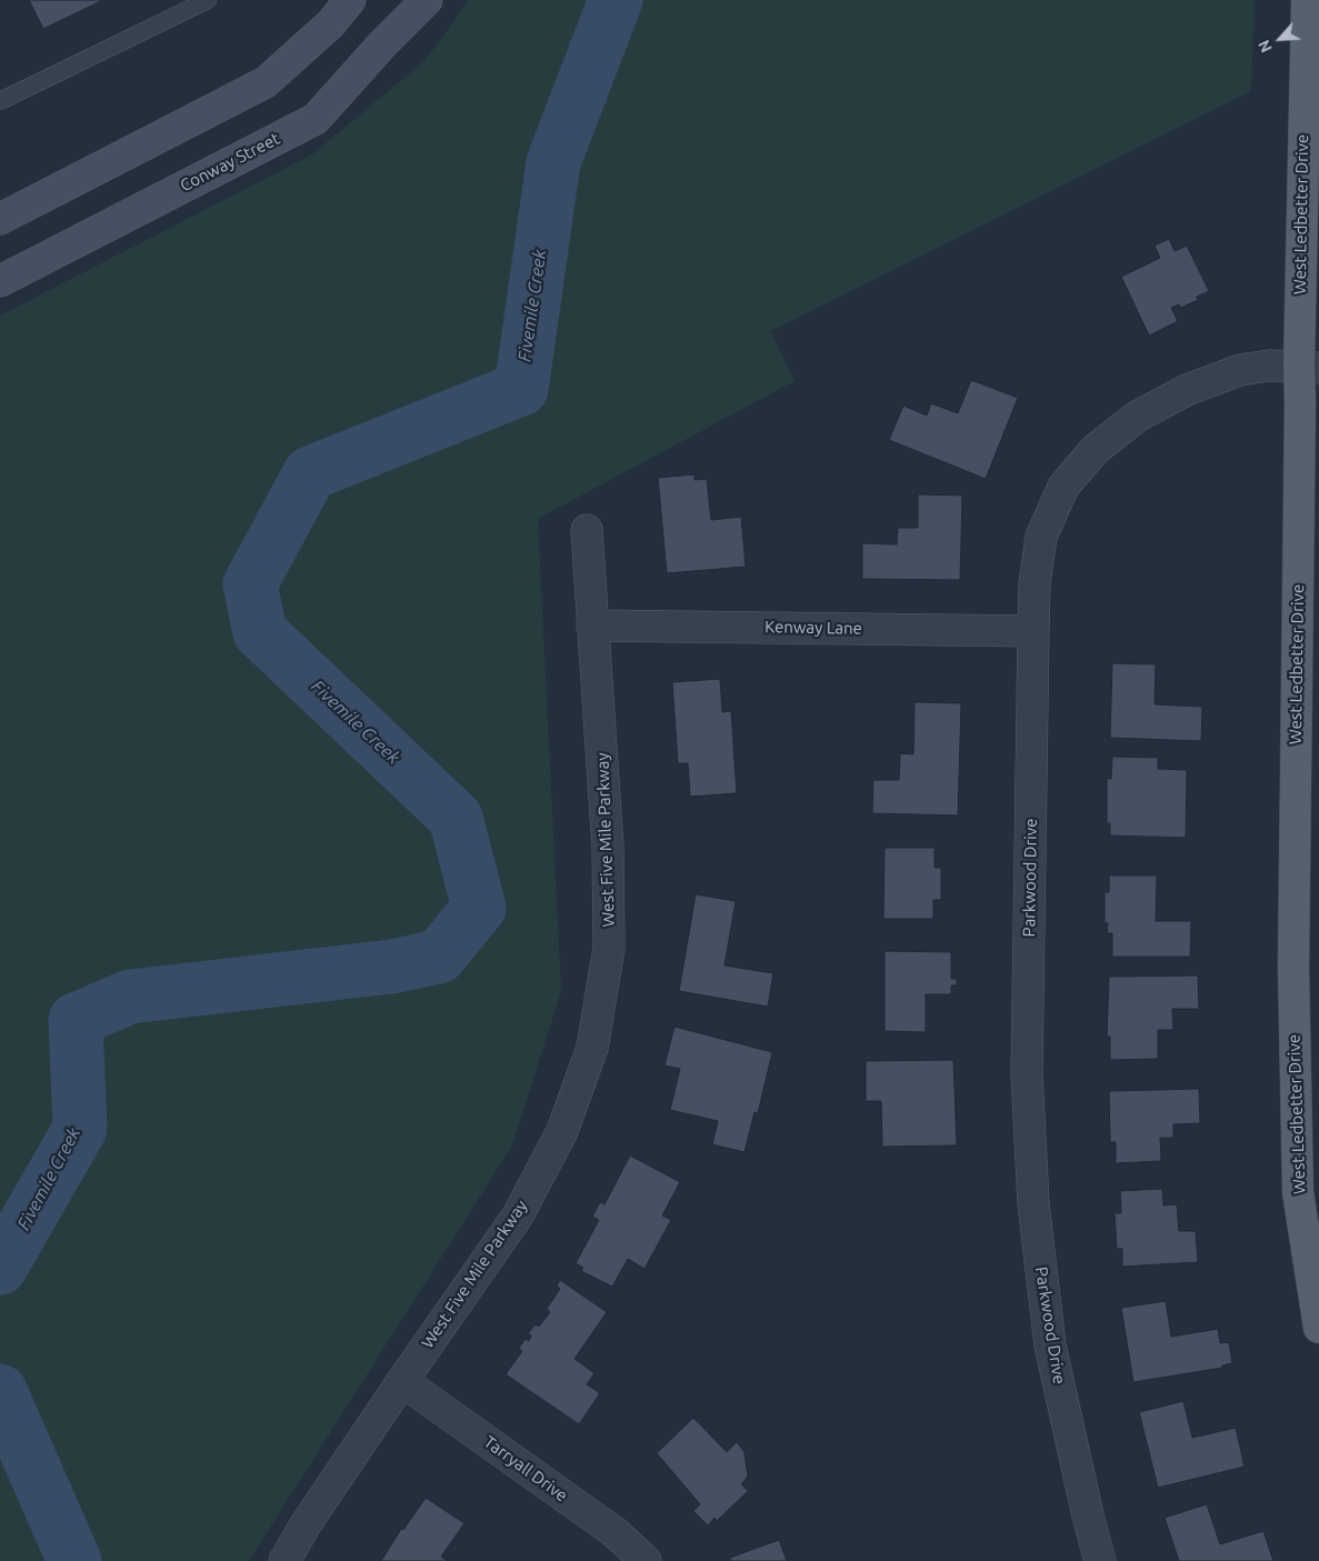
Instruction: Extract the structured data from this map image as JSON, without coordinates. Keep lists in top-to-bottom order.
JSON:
{
  "streets": {
    "main road": ["West Ledbetter Drive"],
    "street": [
      "Conway Street",
      "Kenway Lane",
      "West Five Mile Parkway",
      "Parkwood Drive",
      "Tarryall Drive"
    ]
  },
  "crossings": [
    ["West Ledbetter Drive", "Parkwood Drive"],
    ["Kenway Lane", "West Five Mile Parkway"],
    ["Kenway Lane", "Parkwood Drive"],
    ["West Five Mile Parkway", "Tarryall Drive"]
  ],
  "water": ["Fivemile Creek"],
  "north": "bottom left"
}
